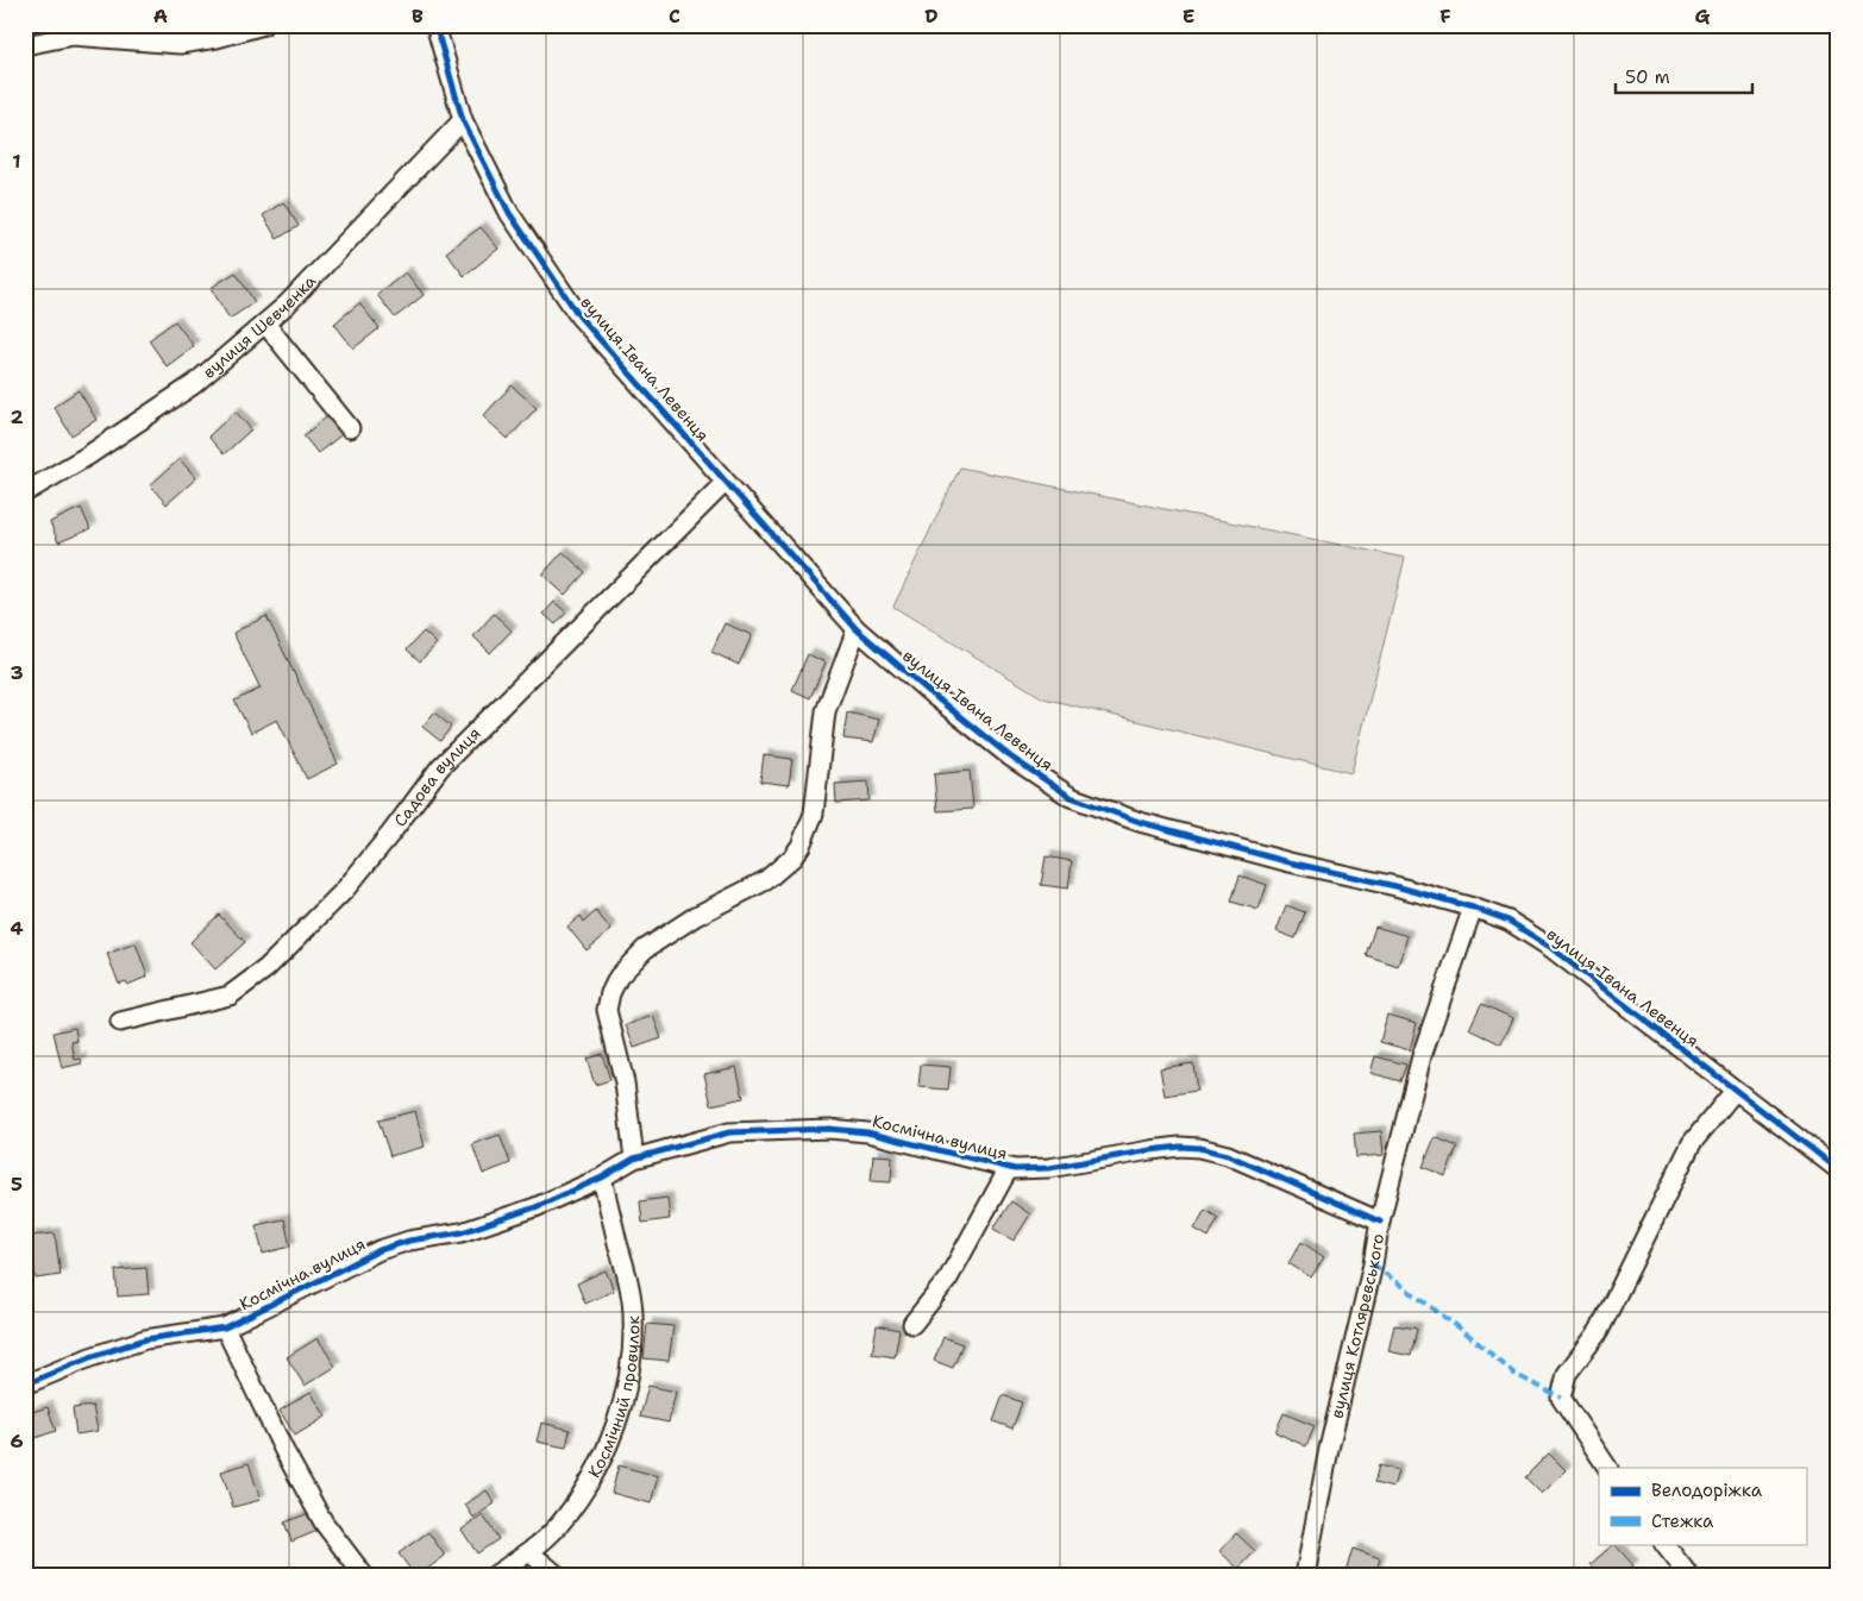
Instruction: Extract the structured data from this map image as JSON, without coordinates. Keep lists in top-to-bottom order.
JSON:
{
  "streets": {
    "street": [
      "вулиця Шевченка",
      "вулиця Івана Левенця",
      "Садова вулиця",
      "Космічна вулиця",
      "вулиця Котляревського",
      "Космічний провулок"
    ]
  },
  "crossings": [
    ["вулиця Шевченка", "вулиця Івана Левенця"],
    ["вулиця Івана Левенця", "Садова вулиця"],
    ["вулиця Івана Левенця", "вулиця Котляревського"],
    ["Космічна вулиця", "вулиця Котляревського"],
    ["Космічна вулиця", "Космічний провулок"]
  ],
  "legend": ["Велодоріжка", "Стежка"],
  "scale_bar": "50 m",
  "grid": {
    "columns": [
      "A",
      "B",
      "C",
      "D",
      "E",
      "F",
      "G"
    ],
    "rows": [
      "1",
      "2",
      "3",
      "4",
      "5",
      "6"
    ]
  }
}
